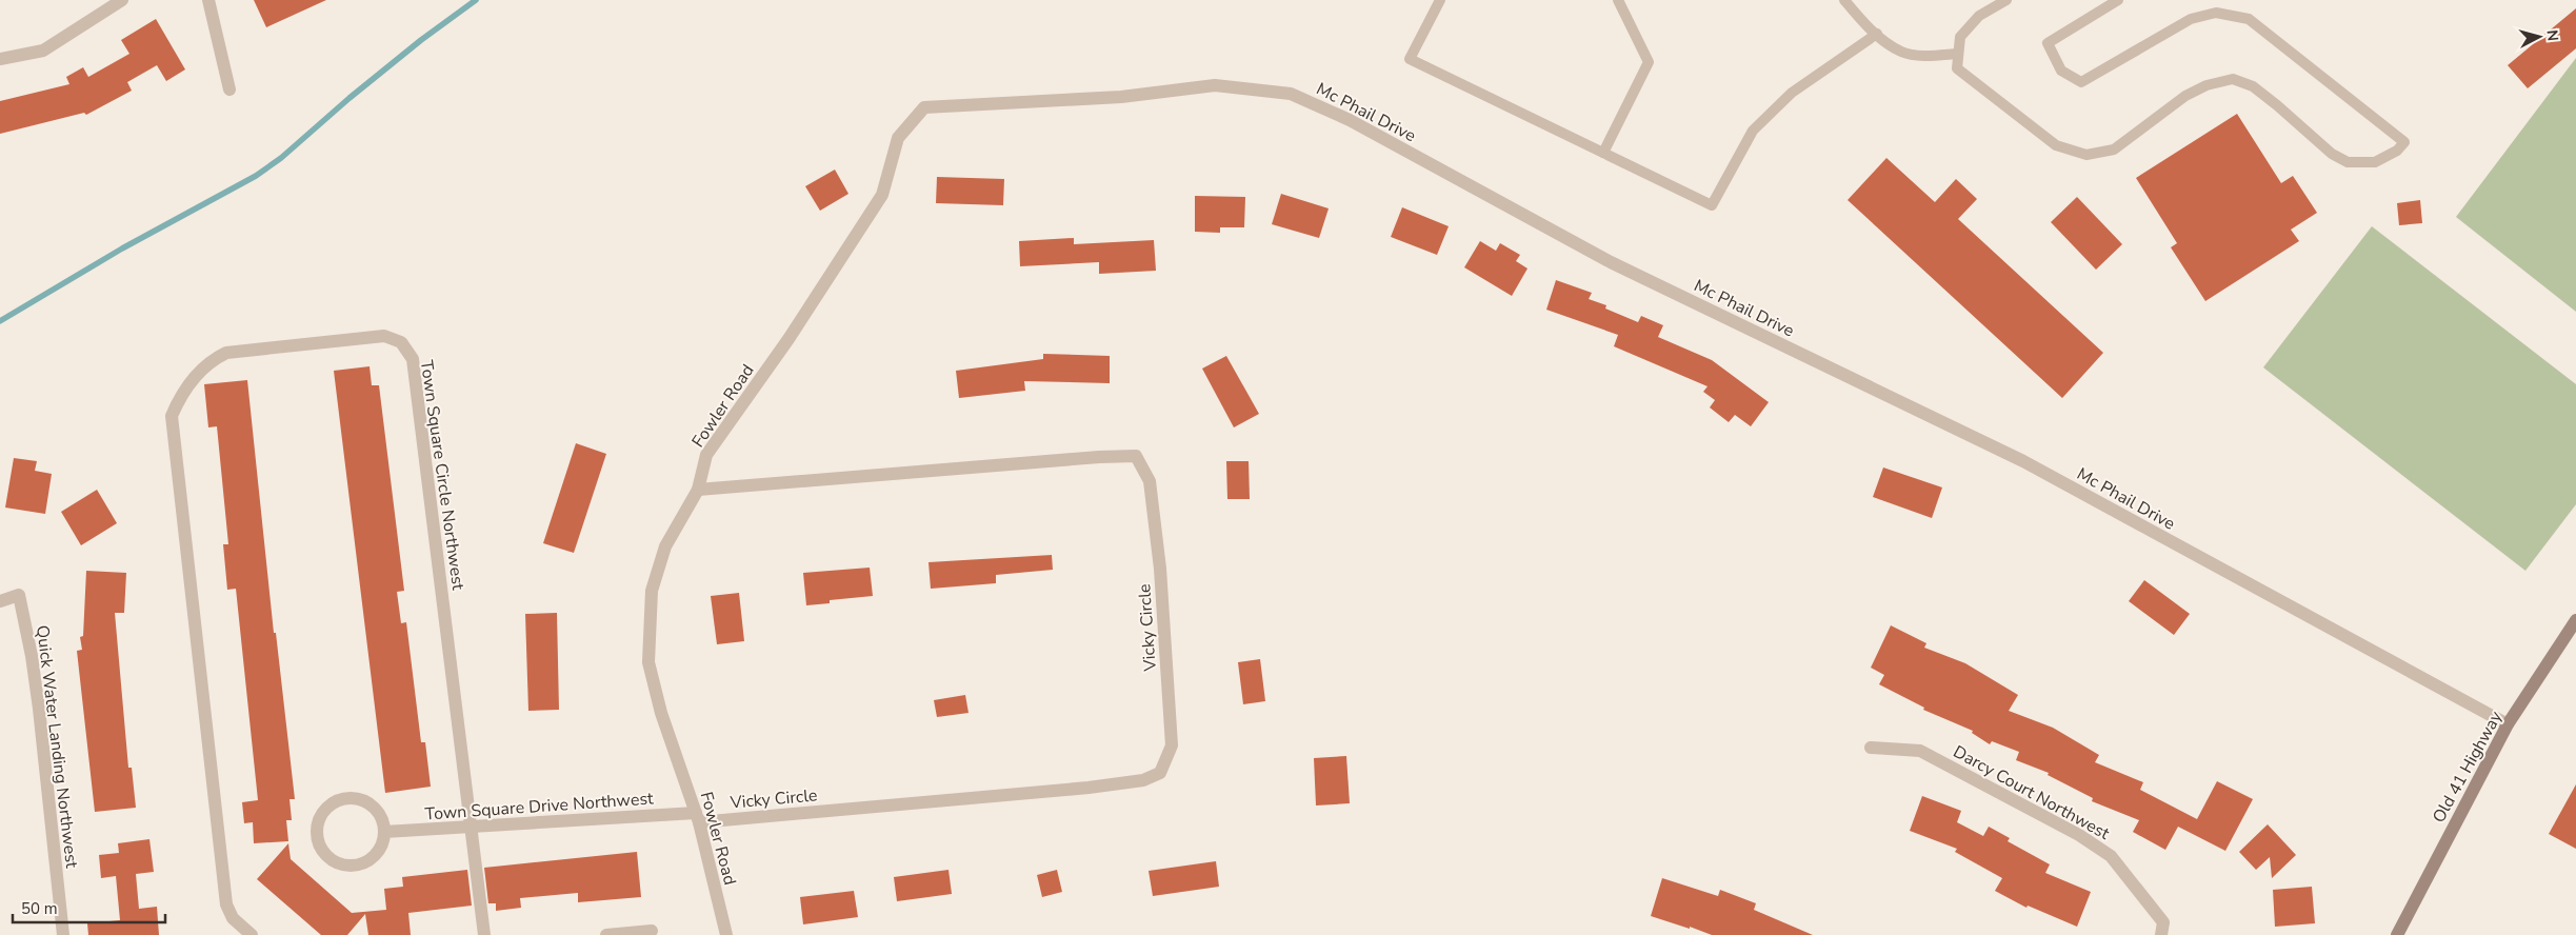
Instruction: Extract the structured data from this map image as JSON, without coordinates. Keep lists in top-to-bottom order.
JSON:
{
  "streets": {
    "main road": ["Old 41 Highway"],
    "street": [
      "Mc Phail Drive",
      "Fowler Road",
      "Town Square Circle Northwest",
      "Vicky Circle",
      "Quick Water Landing Northwest",
      "Darcy Court Northwest",
      "Town Square Drive Northwest"
    ]
  },
  "crossings": [
    ["Mc Phail Drive", "Fowler Road"],
    ["Mc Phail Drive", "Old 41 Highway"],
    ["Fowler Road", "Vicky Circle"],
    ["Fowler Road", "Town Square Drive Northwest"],
    ["Town Square Circle Northwest", "Town Square Drive Northwest"],
    ["Vicky Circle", "Town Square Drive Northwest"]
  ],
  "scale_bar": "50 m",
  "north": "right"
}
